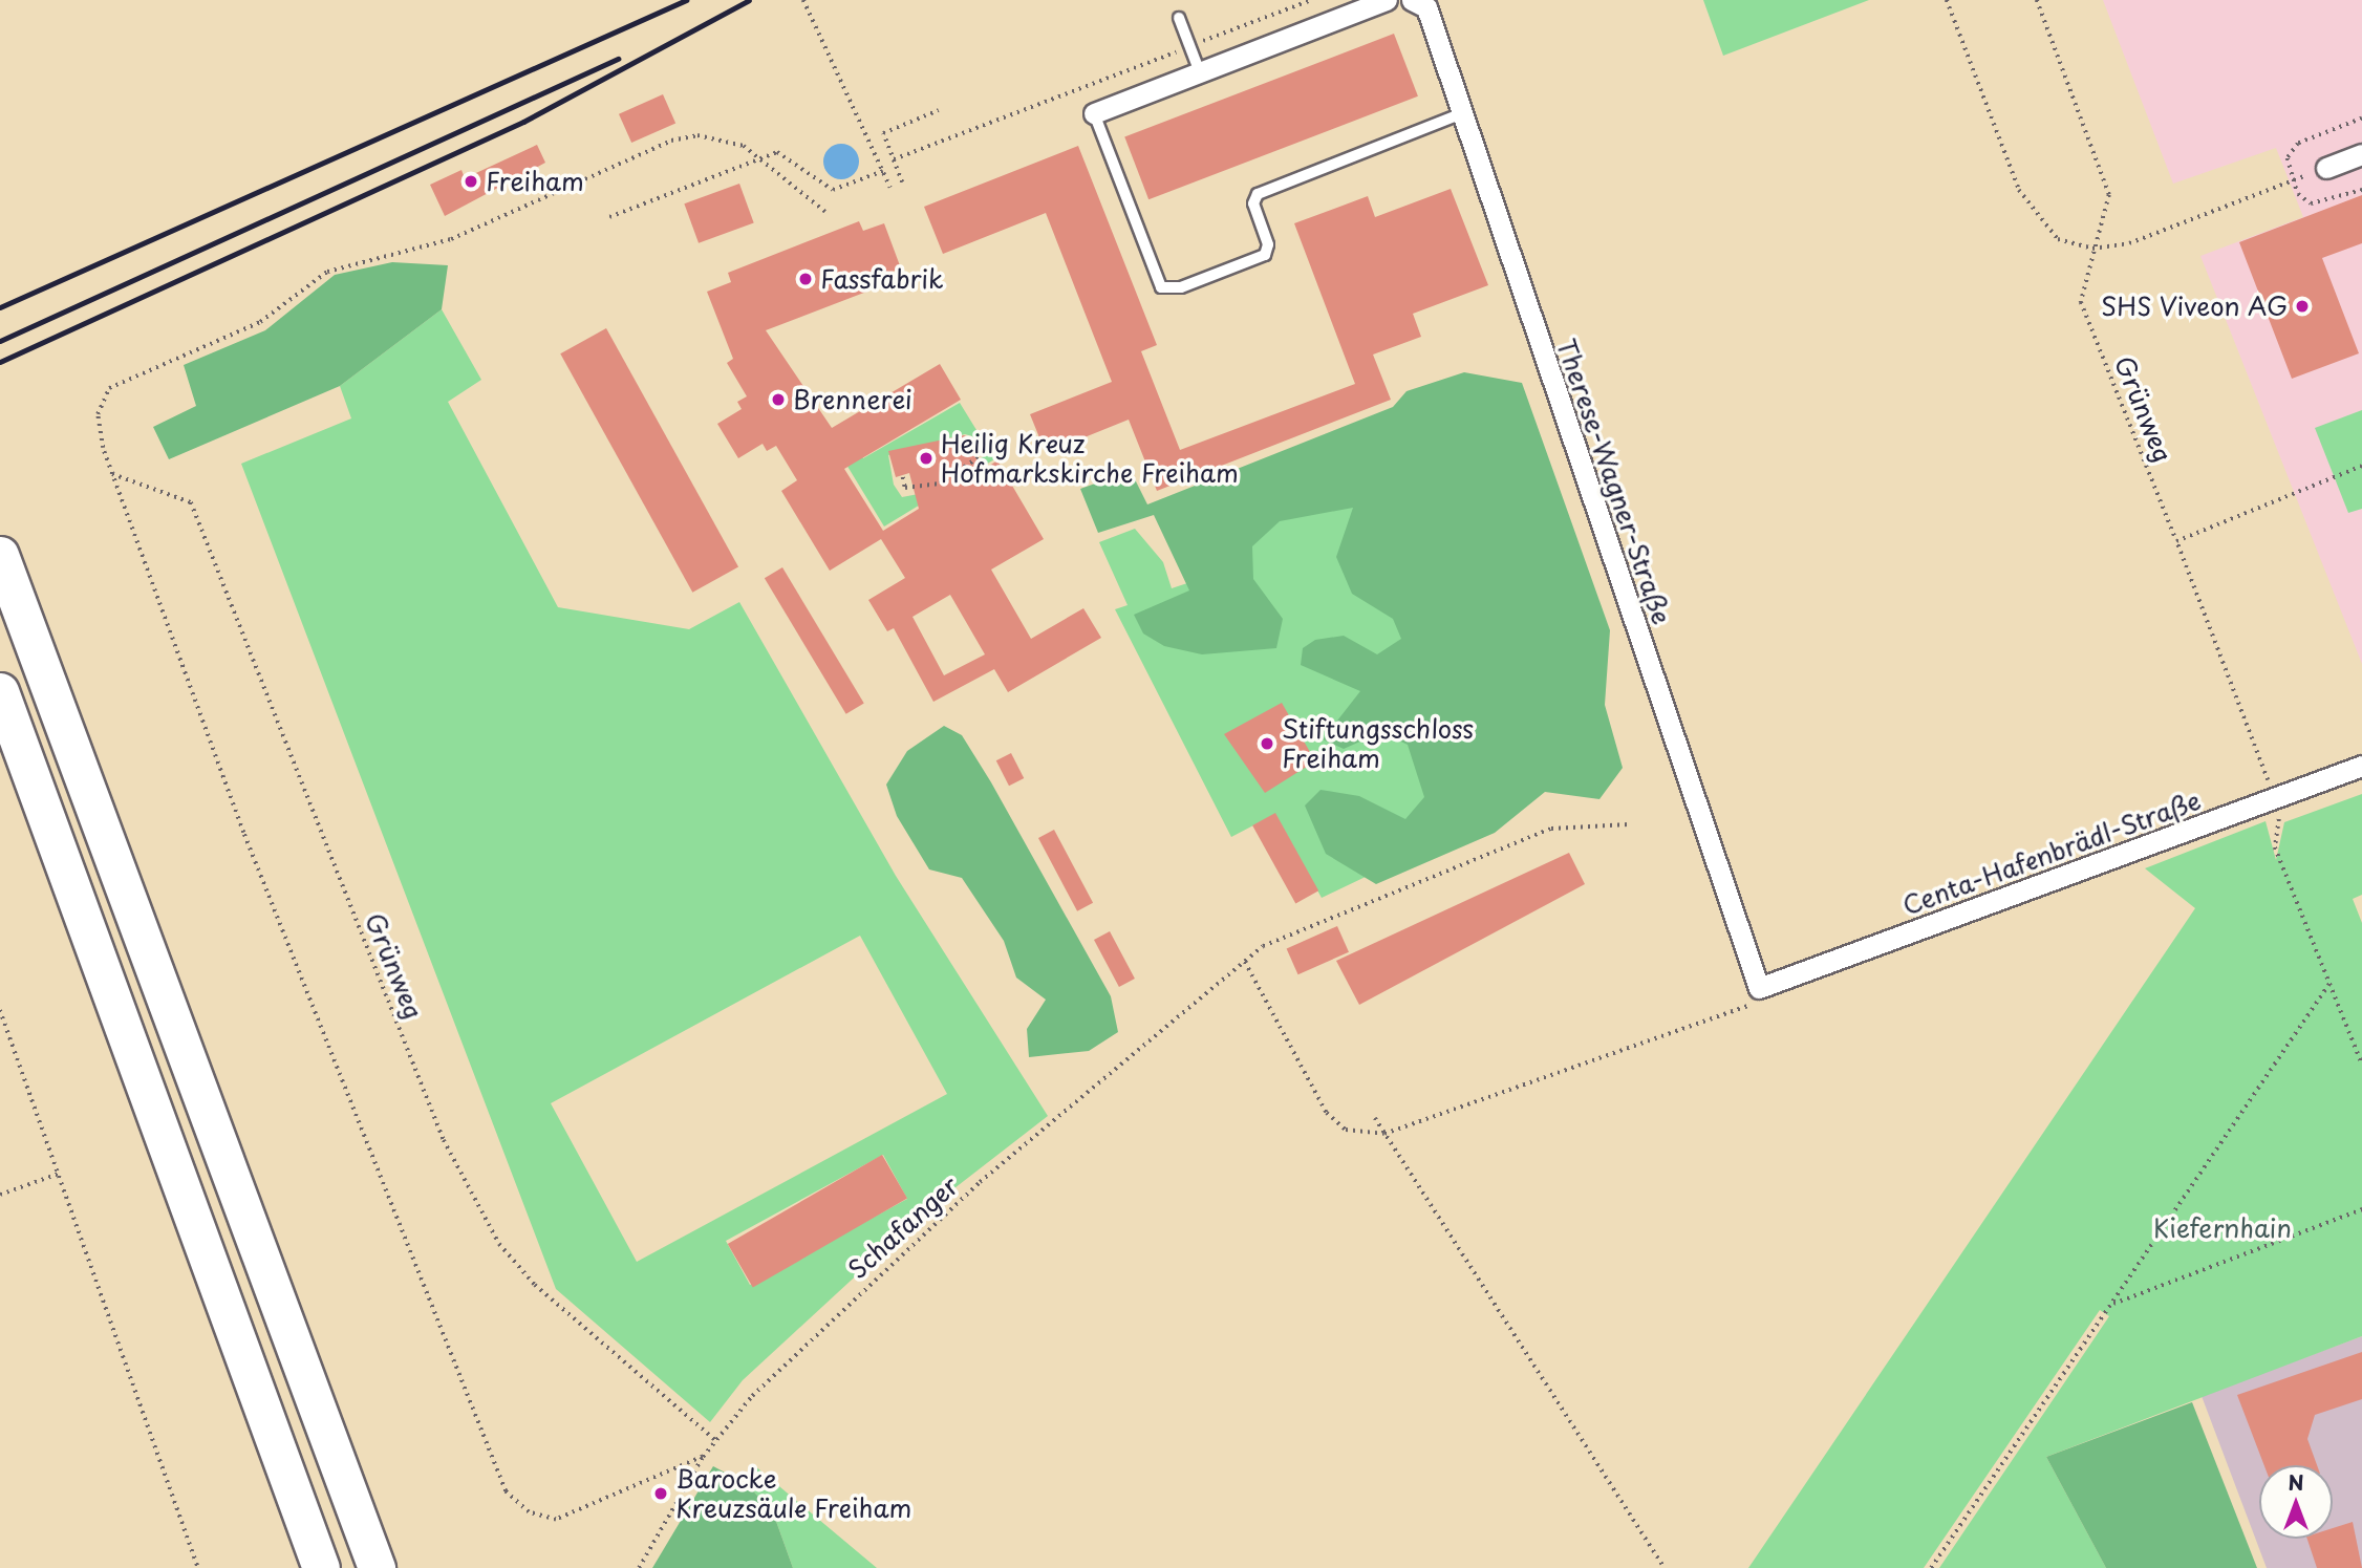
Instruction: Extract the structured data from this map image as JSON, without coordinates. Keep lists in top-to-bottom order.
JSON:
{
  "streets": {
    "street": ["Therese-Wagner-Straße", "Centa-Hafenbrädl-Straße"],
    "path": ["Grünweg", "Schafanger"]
  },
  "crossings": [
    ["Grünweg", "Centa-Hafenbrädl-Straße"],
    ["Grünweg", "Schafanger"],
    ["Therese-Wagner-Straße", "Centa-Hafenbrädl-Straße"]
  ],
  "parks": ["Kiefernhain"],
  "places": [
    "Freiham",
    "Fassfabrik",
    "SHS Viveon AG",
    "Brennerei",
    "Heilig Kreuz Hofmarkskirche Freiham",
    "Stiftungsschloss Freiham",
    "Barocke Kreuzsäule Freiham"
  ],
  "north": "top"
}
